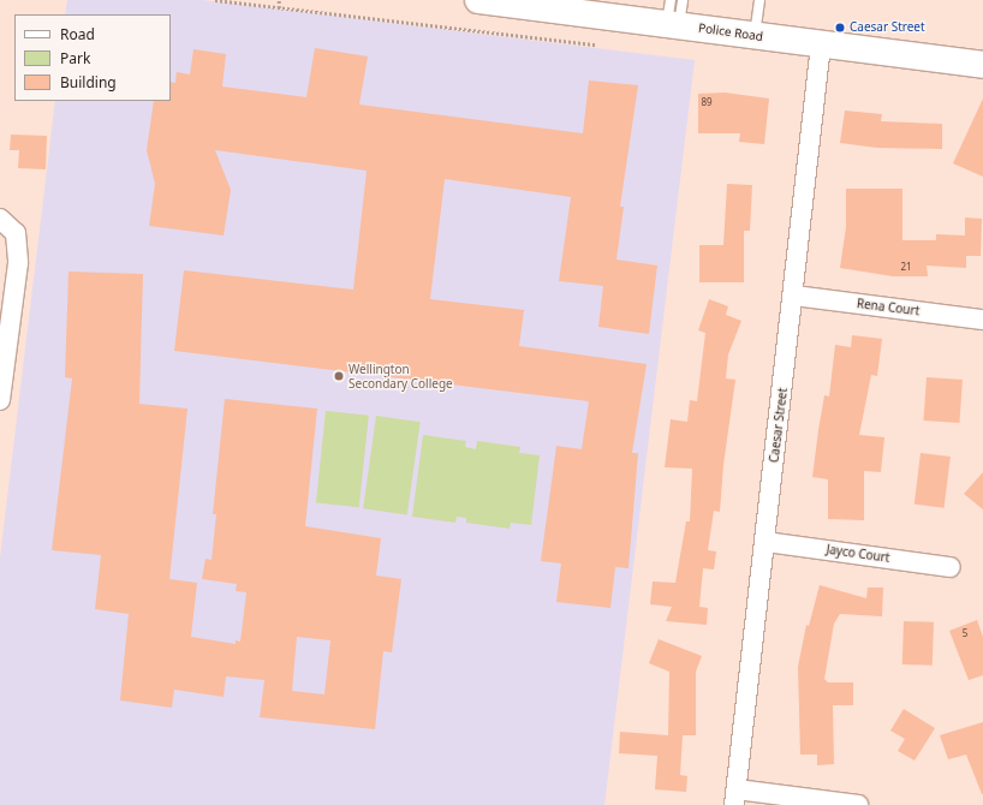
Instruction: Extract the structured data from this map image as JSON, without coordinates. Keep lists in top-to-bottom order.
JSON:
{
  "streets": {
    "main road": ["Police Road"],
    "street": ["Rena Court", "Caesar Street", "Jayco Court"]
  },
  "crossings": [
    ["Police Road", "Caesar Street"],
    ["Rena Court", "Caesar Street"],
    ["Caesar Street", "Jayco Court"]
  ],
  "places": ["Caesar Street", "Wellington Secondary College"],
  "house_numbers": ["89", "21", "5"],
  "legend": ["Road", "Park", "Building"]
}
